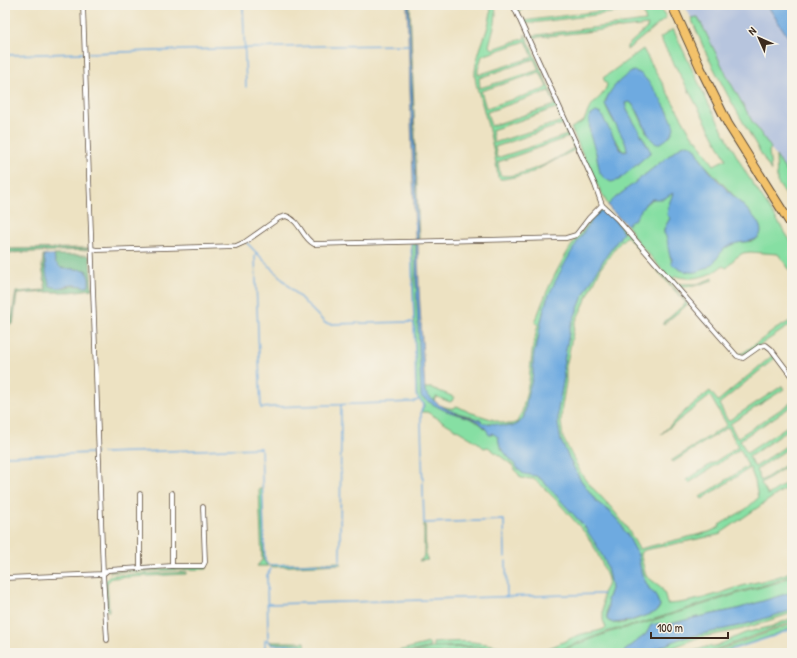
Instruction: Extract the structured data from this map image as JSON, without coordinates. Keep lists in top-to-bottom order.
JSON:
{
  "scale_bar": "100 m",
  "north": "top left"
}
